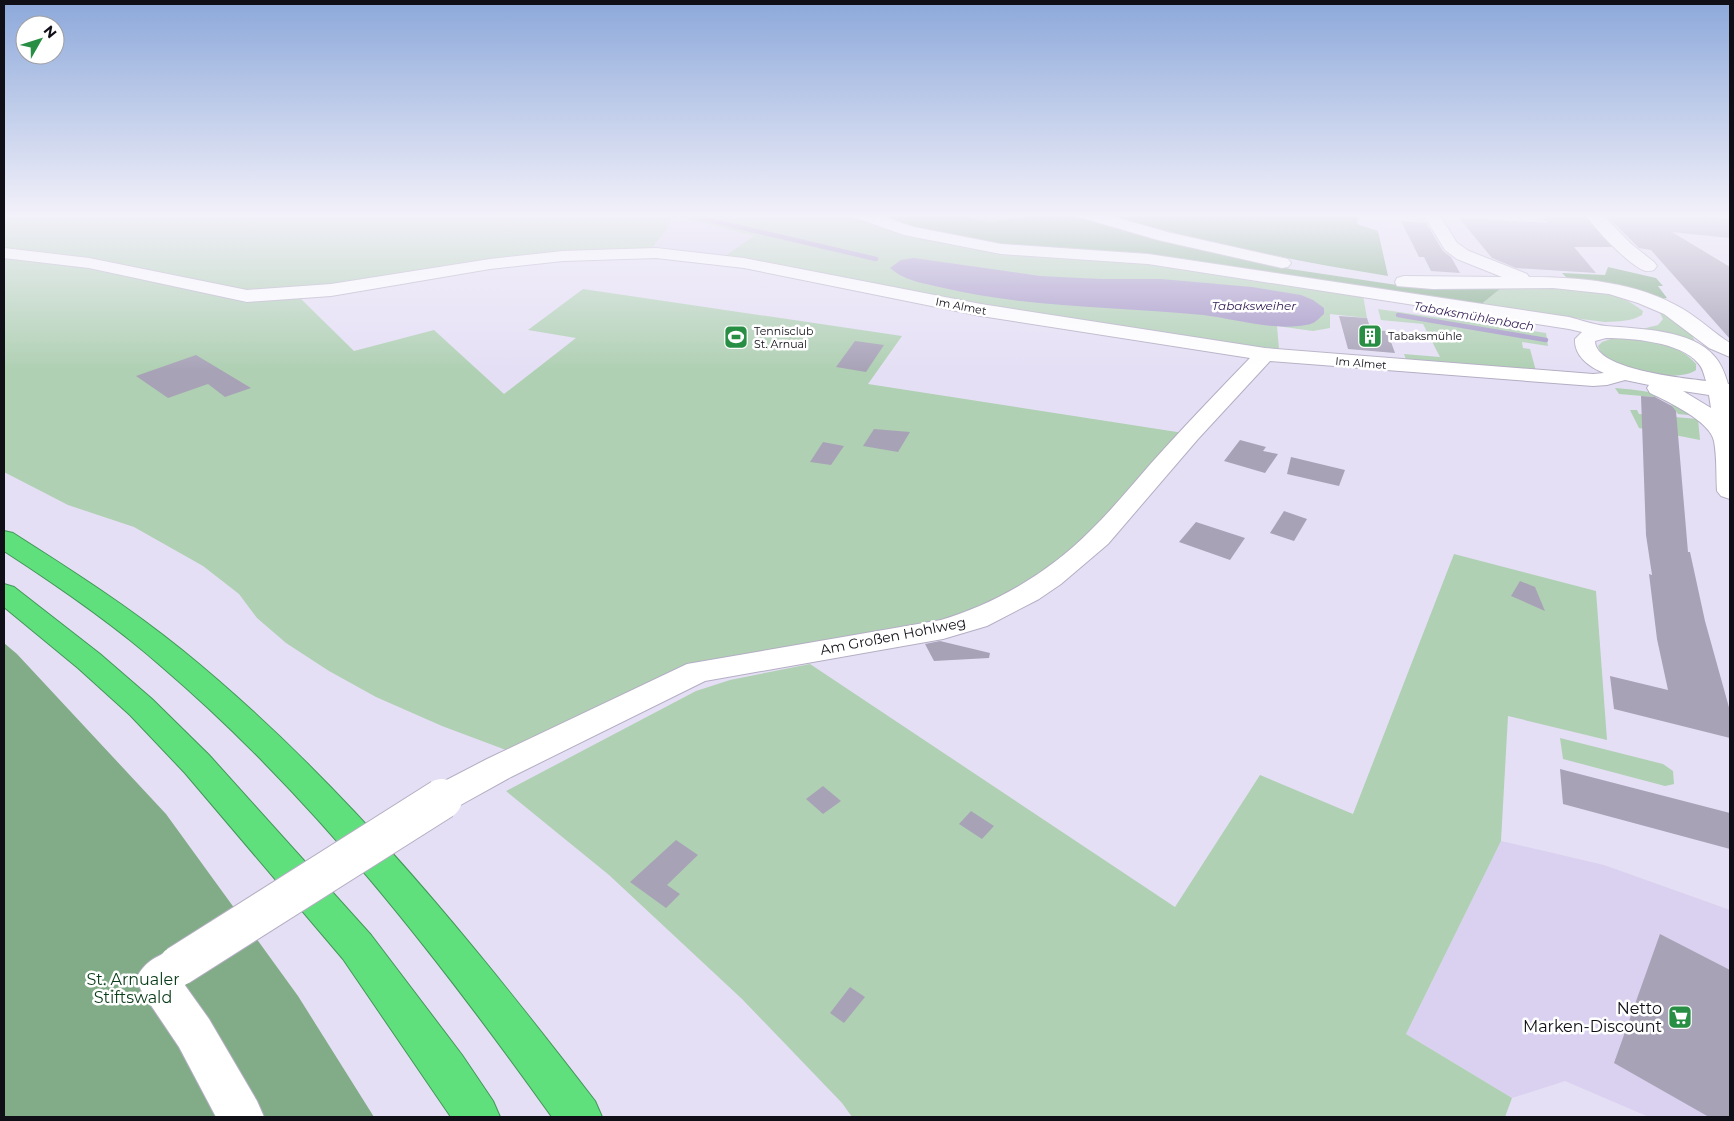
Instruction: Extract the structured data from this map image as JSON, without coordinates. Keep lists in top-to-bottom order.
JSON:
{
  "streets": {
    "street": ["Im Almet", "Am Großen Hohlweg"]
  },
  "crossings": [
    ["Im Almet", "Am Großen Hohlweg"]
  ],
  "water": ["Tabaksweiher", "Tabaksmühlenbach"],
  "parks": ["St. Arnualer Stiftswald"],
  "places": {
    "building": ["Tabaksmühle"],
    "sports": ["Tennisclub St. Arnual"],
    "supermarket": ["Netto Marken-Discount"]
  },
  "north": "top right"
}
